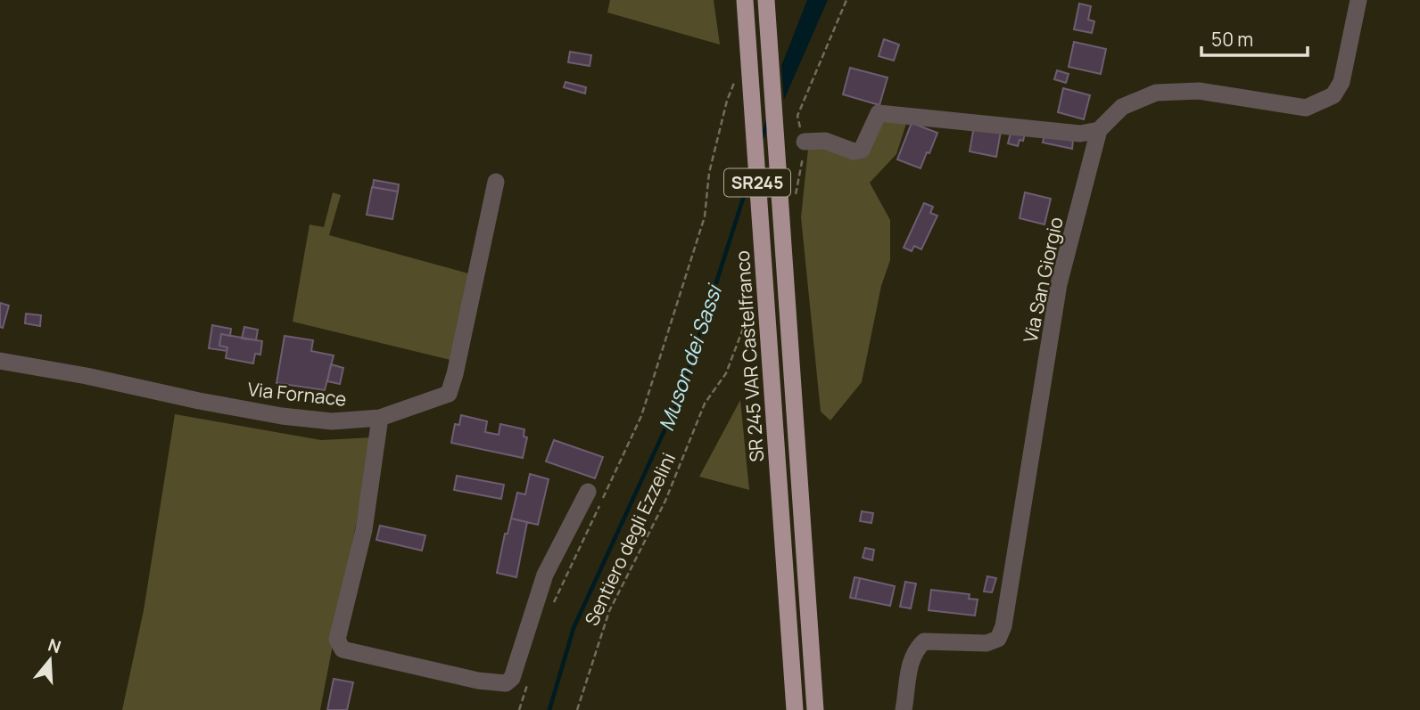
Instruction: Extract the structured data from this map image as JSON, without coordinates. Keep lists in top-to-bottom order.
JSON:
{
  "streets": {
    "highway": ["SR245", "SR 245 VAR Castelfranco"],
    "street": ["Via San Giorgio", "Via Fornace"],
    "path": ["Sentiero degli Ezzelini"]
  },
  "water": ["Muson dei Sassi"],
  "scale_bar": "50 m",
  "north": "top"
}
